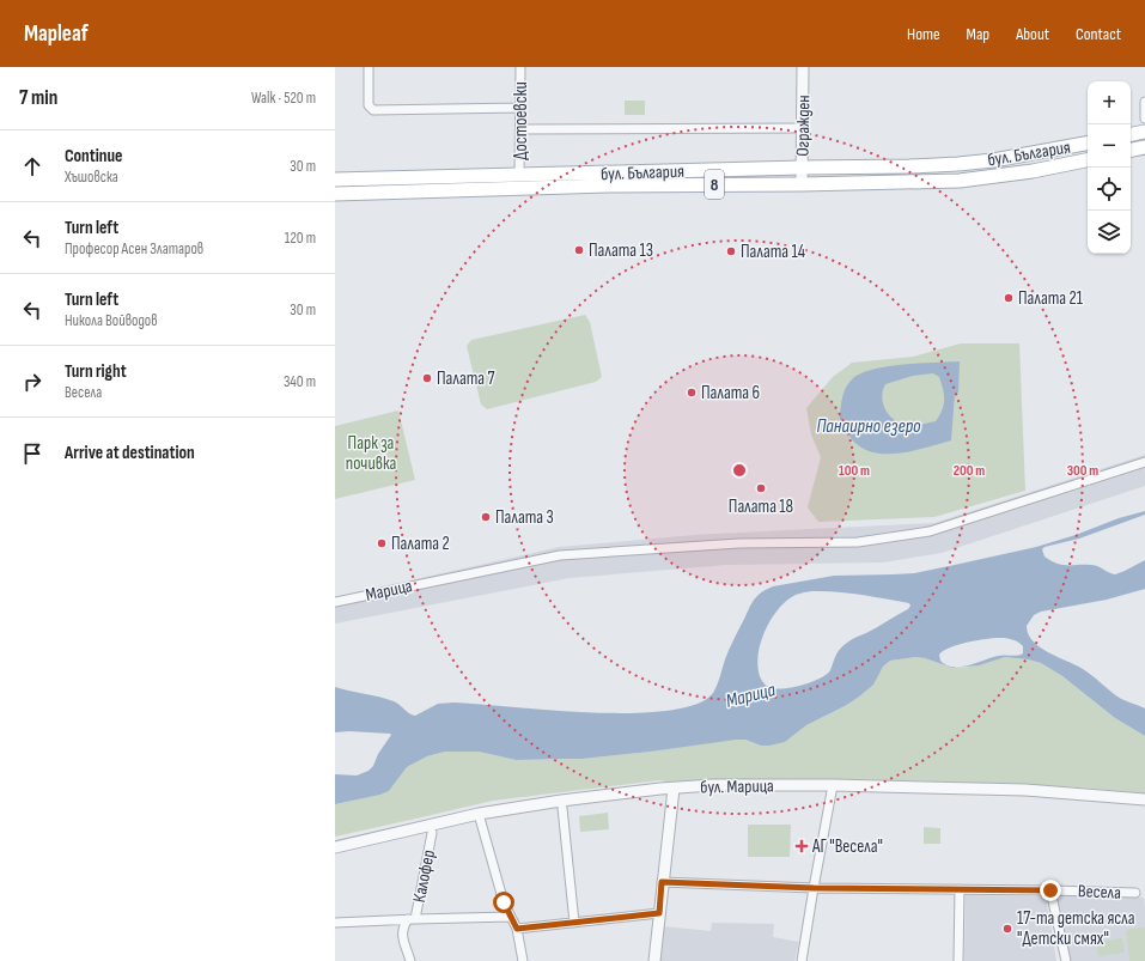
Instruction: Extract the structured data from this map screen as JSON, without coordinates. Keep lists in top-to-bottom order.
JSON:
{
  "streets": {
    "main road": ["бул. България", "8"],
    "street": [
      "Достоевски",
      "Огражден",
      "Марица",
      "бул. Марица",
      "Калофер",
      "Весела"
    ]
  },
  "crossings": [
    ["Достоевски", "бул. България"],
    ["Огражден", "бул. България"],
    ["Огражден", "8"]
  ],
  "water": ["Панаирно езеро", "Марица"],
  "parks": ["Парк за почивка"],
  "places": {
    "other": [
      "Палата 13",
      "Палата 14",
      "Палата 21",
      "Палата 7",
      "Палата 6",
      "Палата 18",
      "Палата 3",
      "Палата 2",
      "17-та детска ясла \"Детски смях\""
    ],
    "health": ["АГ \"Весела\""]
  },
  "page": {
    "header": "Mapleaf",
    "nav": [
      "Home",
      "Map",
      "About",
      "Contact"
    ],
    "heading": ["7 min", "Walk · 520 m"],
    "map_buttons": ["+", "−"],
    "list": [
      ["Continue", "Хъшовска", "30 m"],
      ["Turn left", "Професор Асен Златаров", "120 m"],
      ["Turn left", "Никола Войводов", "30 m"],
      ["Turn right", "Весела", "340 m"],
      "Arrive at destination"
    ]
  },
  "rings": ["100 m", "200 m", "300 m"]
}
